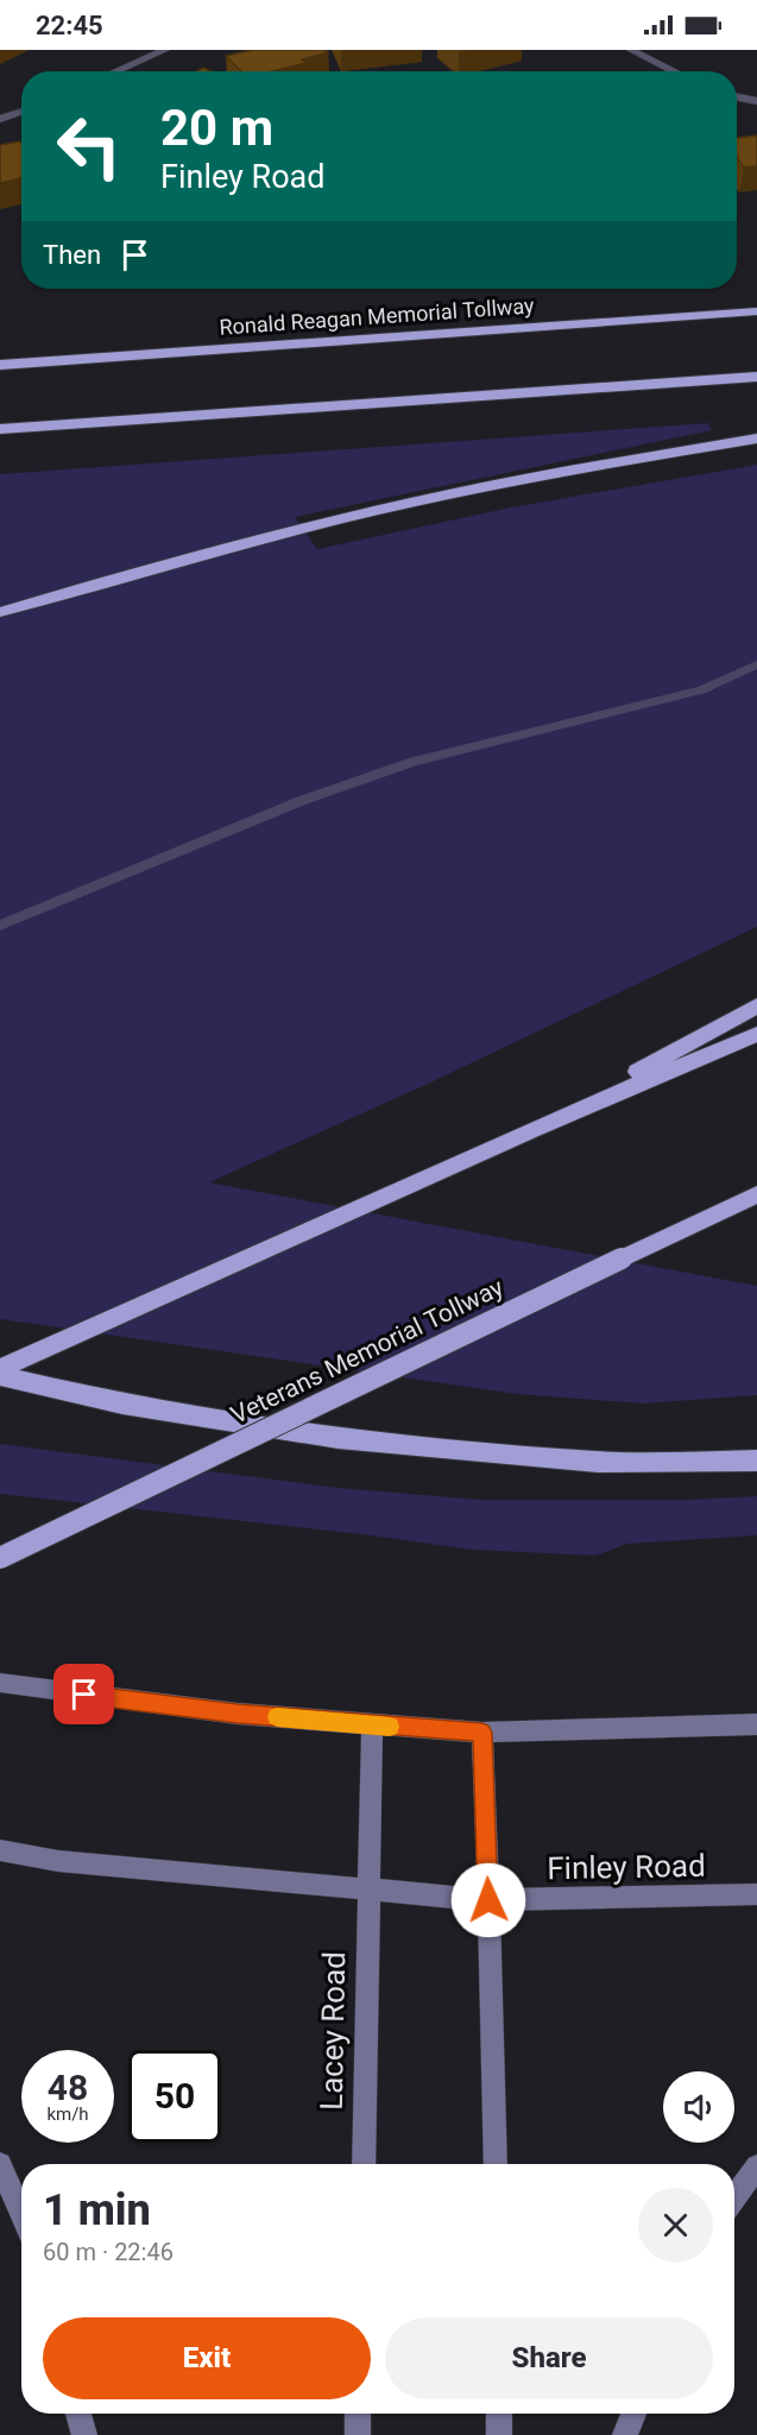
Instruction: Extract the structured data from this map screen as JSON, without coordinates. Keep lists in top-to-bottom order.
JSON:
{
  "streets": {
    "highway": ["Ronald Reagan Memorial Tollway", "Veterans Memorial Tollway"],
    "main road": ["Finley Road", "Lacey Road"]
  },
  "crossings": [
    ["Finley Road", "Lacey Road"]
  ],
  "page": {
    "status": "22:45",
    "turn": ["20 m", "Finley Road"],
    "then": "Then",
    "speed": "48 km/h",
    "limit": "50",
    "heading": ["1 min", "60 m · 22:46"],
    "buttons": ["Exit", "Share"]
  }
}
